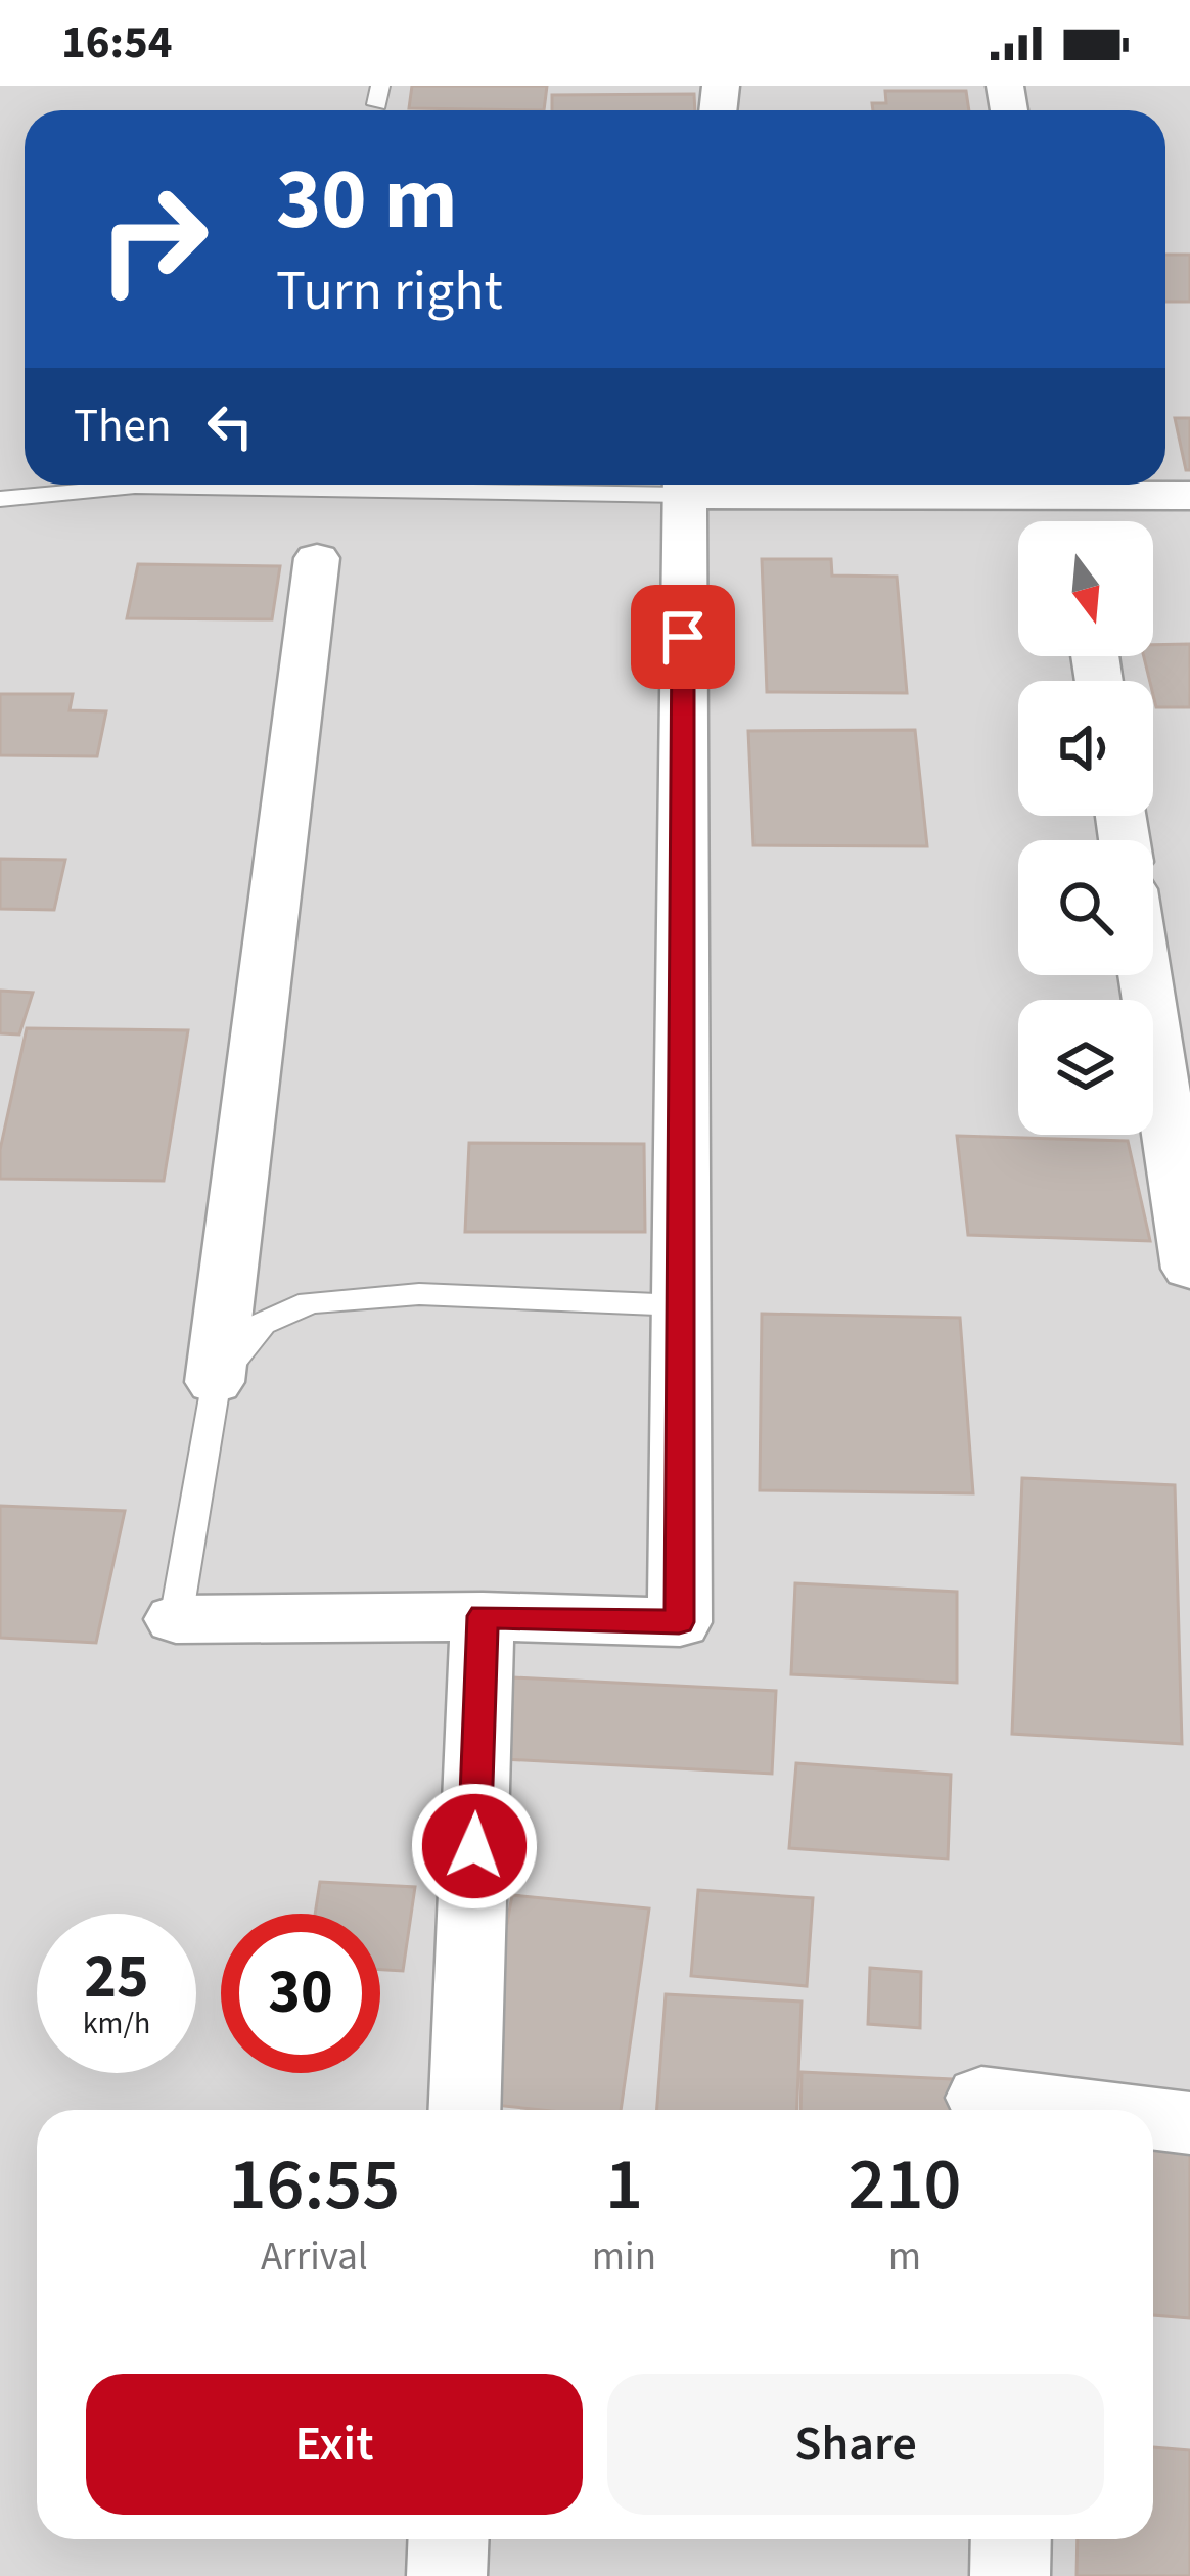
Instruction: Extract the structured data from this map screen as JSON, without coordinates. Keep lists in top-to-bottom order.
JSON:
{
  "north": "bottom",
  "page": {
    "status": "16:54",
    "turn": ["30 m", "Turn right"],
    "then": "Then",
    "speed": "25 km/h",
    "limit": "30",
    "eta": [
      "16:55",
      "Arrival",
      "1",
      "min",
      "210",
      "m"
    ],
    "buttons": ["Exit", "Share"]
  }
}
